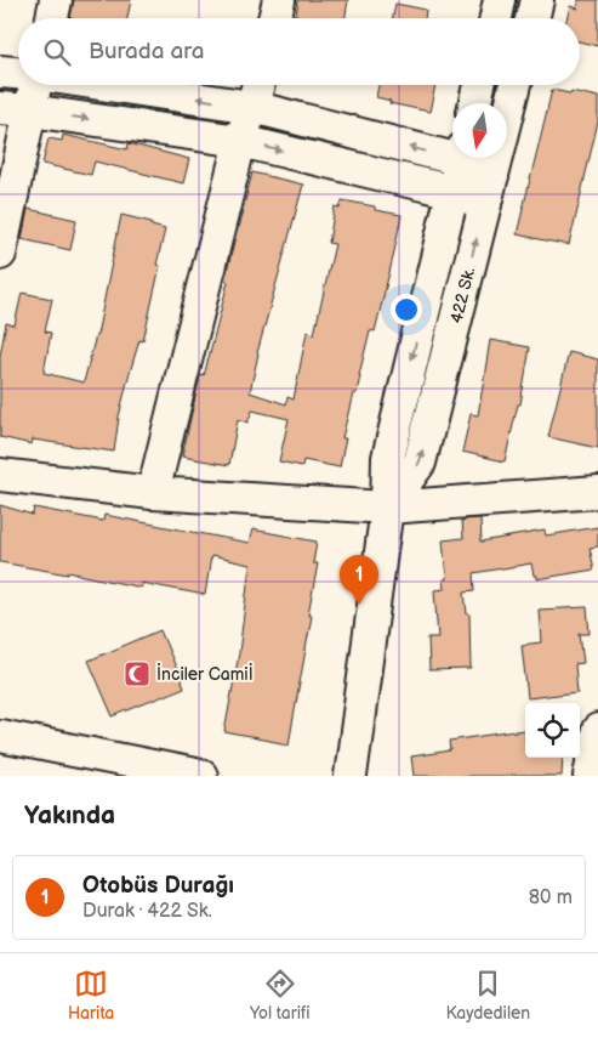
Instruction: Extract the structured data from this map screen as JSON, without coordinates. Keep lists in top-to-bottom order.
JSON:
{
  "streets": {
    "street": ["422 Sk."]
  },
  "places": {
    "mosque": ["İnciler Camiİ"]
  },
  "north": "bottom",
  "page": {
    "search": "Burada ara",
    "pins": "1",
    "heading": "Yakında",
    "list": [
      {
        "mark": "1",
        "name": "Otobüs Durağı",
        "note": "Durak · 422 Sk.",
        "value": "80 m"
      }
    ],
    "nav": ["Harita", "Yol tarifi", "Kaydedilen"]
  }
}
